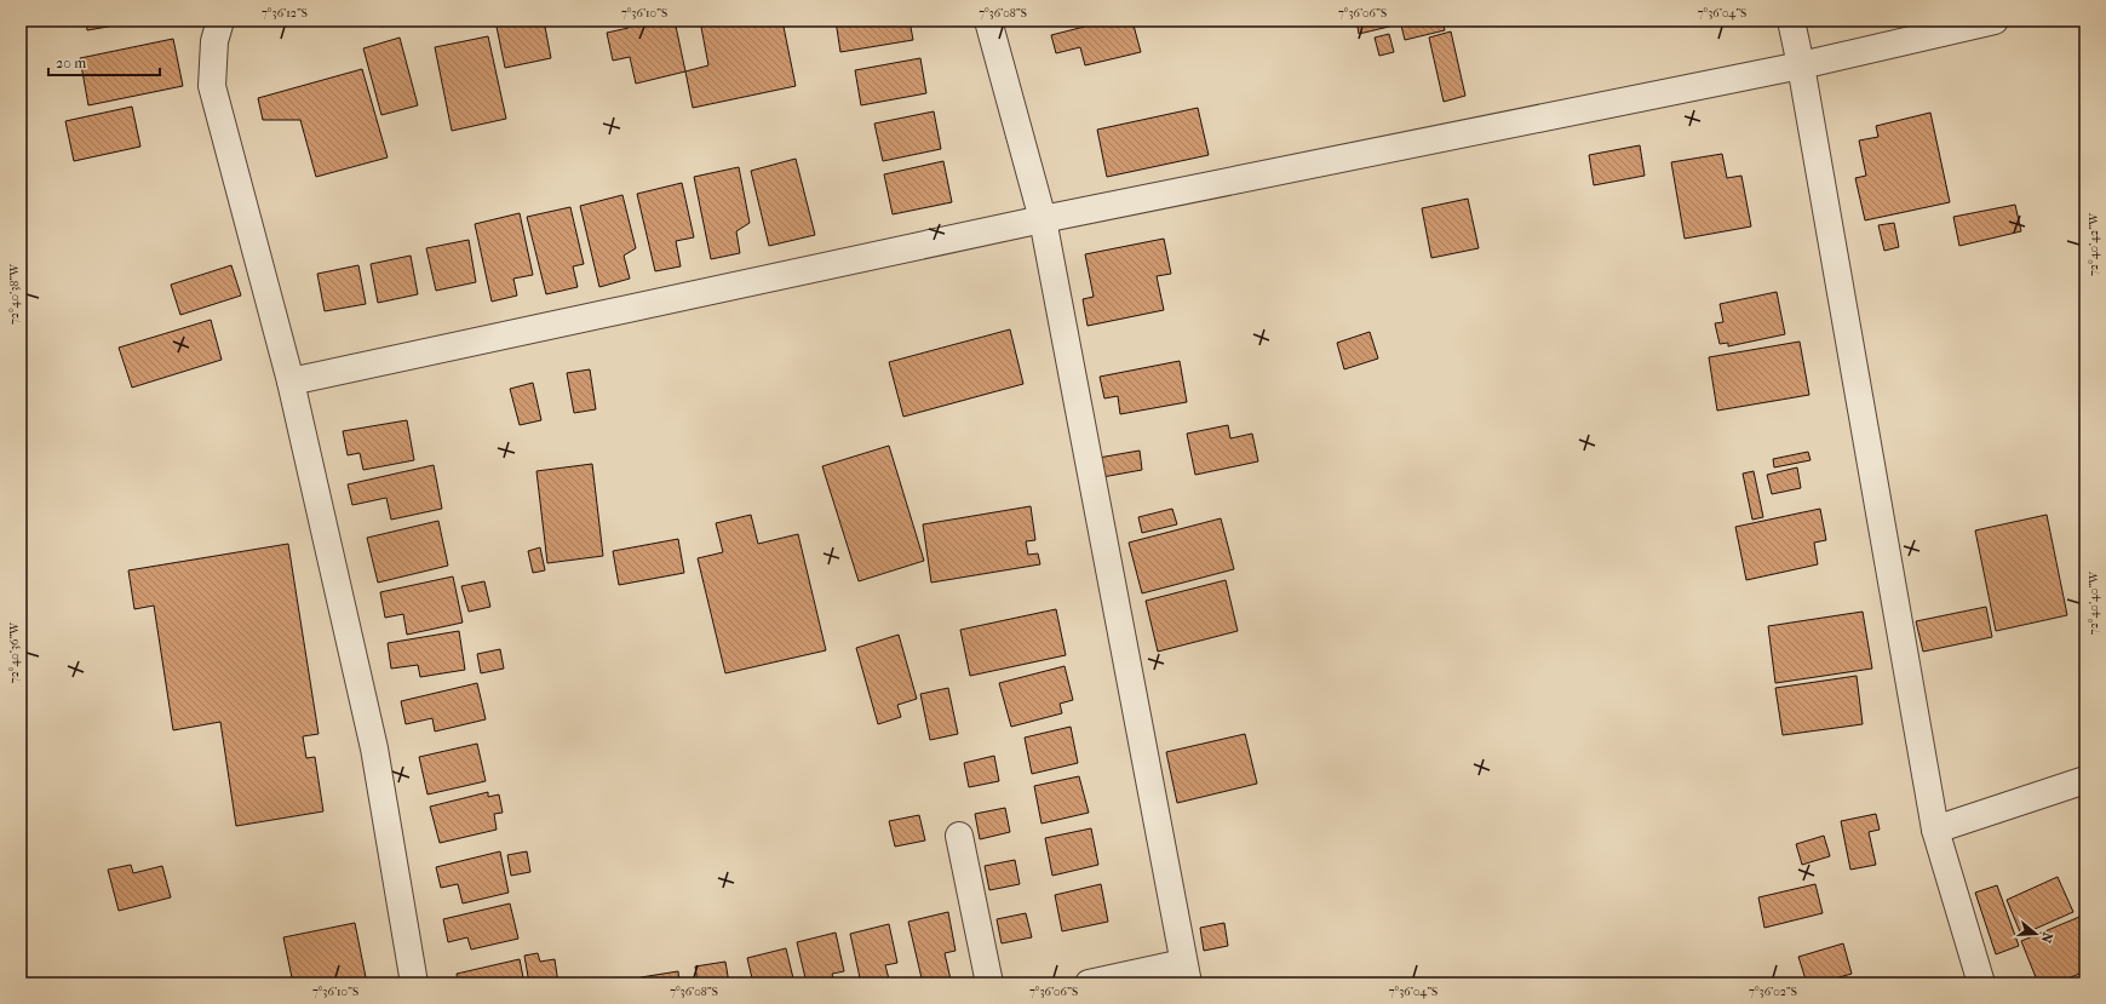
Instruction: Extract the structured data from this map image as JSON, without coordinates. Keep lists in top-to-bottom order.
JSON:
{
  "scale_bar": "20 m",
  "north": "right",
  "coordinates": [
    "7°36'12\"S",
    "7°36'10\"S",
    "7°36'08\"S",
    "7°36'06\"S",
    "7°36'04\"S",
    "72°40'42\"W",
    "72°40'38\"W",
    "72°40'40\"W",
    "72°40'36\"W",
    "7°36'02\"S"
  ]
}
